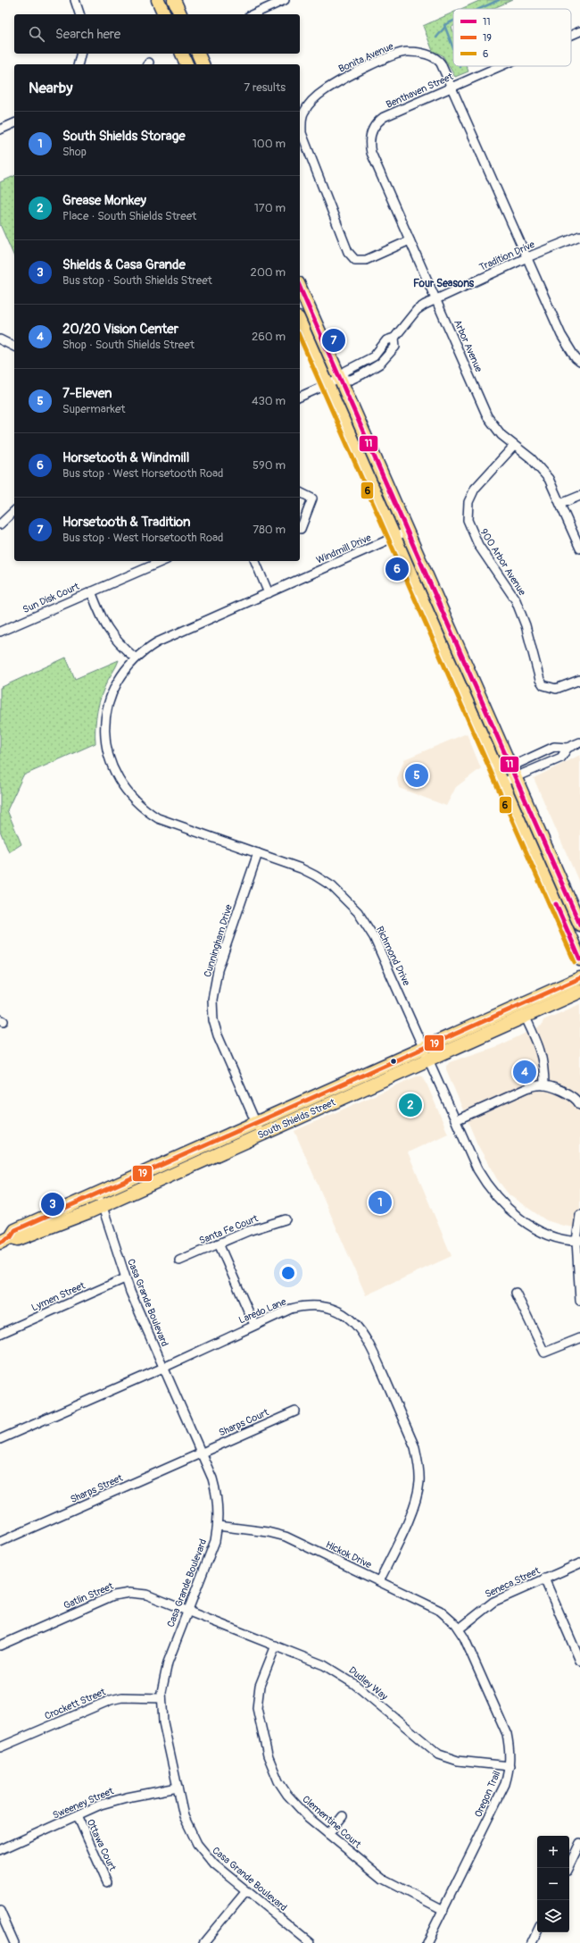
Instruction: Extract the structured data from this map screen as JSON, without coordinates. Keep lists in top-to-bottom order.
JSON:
{
  "streets": {
    "main road": ["South Shields Street"],
    "street": [
      "Bonita Avenue",
      "Benthaven Street",
      "Tradition Drive",
      "Arbor Avenue",
      "Windmill Drive",
      "900 Arbor Avenue",
      "Sun Disk Court",
      "Cunningham Drive",
      "Richmond Drive",
      "Santa Fe Court",
      "Lymen Street",
      "Casa Grande Boulevard",
      "Laredo Lane",
      "Sharps Court",
      "Sharps Street",
      "Hickok Drive",
      "Seneca Street",
      "Gatlin Street",
      "Dudley Way",
      "Crockett Street",
      "Oregon Trail",
      "Sweeney Street",
      "Clementine Court",
      "Ottawa Court"
    ]
  },
  "crossings": [
    ["Bonita Avenue", "Benthaven Street"],
    ["Bonita Avenue", "Tradition Drive"],
    ["Bonita Avenue", "Arbor Avenue"],
    ["Benthaven Street", "Arbor Avenue"],
    ["Tradition Drive", "Arbor Avenue"],
    ["Arbor Avenue", "900 Arbor Avenue"],
    ["Windmill Drive", "Sun Disk Court"],
    ["Windmill Drive", "Richmond Drive"],
    ["Sun Disk Court", "Richmond Drive"],
    ["Cunningham Drive", "Richmond Drive"],
    ["Cunningham Drive", "South Shields Street"],
    ["Richmond Drive", "South Shields Street"],
    ["South Shields Street", "Casa Grande Boulevard"],
    ["Lymen Street", "Casa Grande Boulevard"],
    ["Casa Grande Boulevard", "Laredo Lane"],
    ["Casa Grande Boulevard", "Sharps Court"],
    ["Casa Grande Boulevard", "Sharps Street"],
    ["Casa Grande Boulevard", "Hickok Drive"],
    ["Casa Grande Boulevard", "Gatlin Street"],
    ["Casa Grande Boulevard", "Dudley Way"],
    ["Casa Grande Boulevard", "Crockett Street"],
    ["Casa Grande Boulevard", "Sweeney Street"],
    ["Laredo Lane", "Hickok Drive"],
    ["Sharps Court", "Sharps Street"],
    ["Hickok Drive", "Seneca Street"],
    ["Hickok Drive", "Oregon Trail"],
    ["Seneca Street", "Oregon Trail"],
    ["Gatlin Street", "Dudley Way"],
    ["Dudley Way", "Oregon Trail"],
    ["Dudley Way", "Clementine Court"],
    ["Oregon Trail", "Clementine Court"],
    ["Sweeney Street", "Ottawa Court"]
  ],
  "districts": ["Four Seasons"],
  "lines": ["transit line 11", "transit line 6", "transit line 19"],
  "legend": ["11", "19", "6"],
  "page": {
    "search": "Search here",
    "heading": ["Nearby", "7 results"],
    "list": [
      {
        "mark": "1",
        "name": "South Shields Storage",
        "note": "Shop",
        "value": "100 m"
      },
      {
        "mark": "2",
        "name": "Grease Monkey",
        "note": "Place · South Shields Street",
        "value": "170 m"
      },
      {
        "mark": "3",
        "name": "Shields & Casa Grande",
        "note": "Bus stop · South Shields Street",
        "value": "200 m"
      },
      {
        "mark": "4",
        "name": "20/20 Vision Center",
        "note": "Shop · South Shields Street",
        "value": "260 m"
      },
      {
        "mark": "5",
        "name": "7-Eleven",
        "note": "Supermarket",
        "value": "430 m"
      },
      {
        "mark": "6",
        "name": "Horsetooth & Windmill",
        "note": "Bus stop · West Horsetooth Road",
        "value": "590 m"
      },
      {
        "mark": "7",
        "name": "Horsetooth & Tradition",
        "note": "Bus stop · West Horsetooth Road",
        "value": "780 m"
      }
    ],
    "pins": [
      "7",
      "6",
      "5",
      "4",
      "2",
      "1",
      "3"
    ],
    "map_buttons": ["+", "−"]
  }
}
